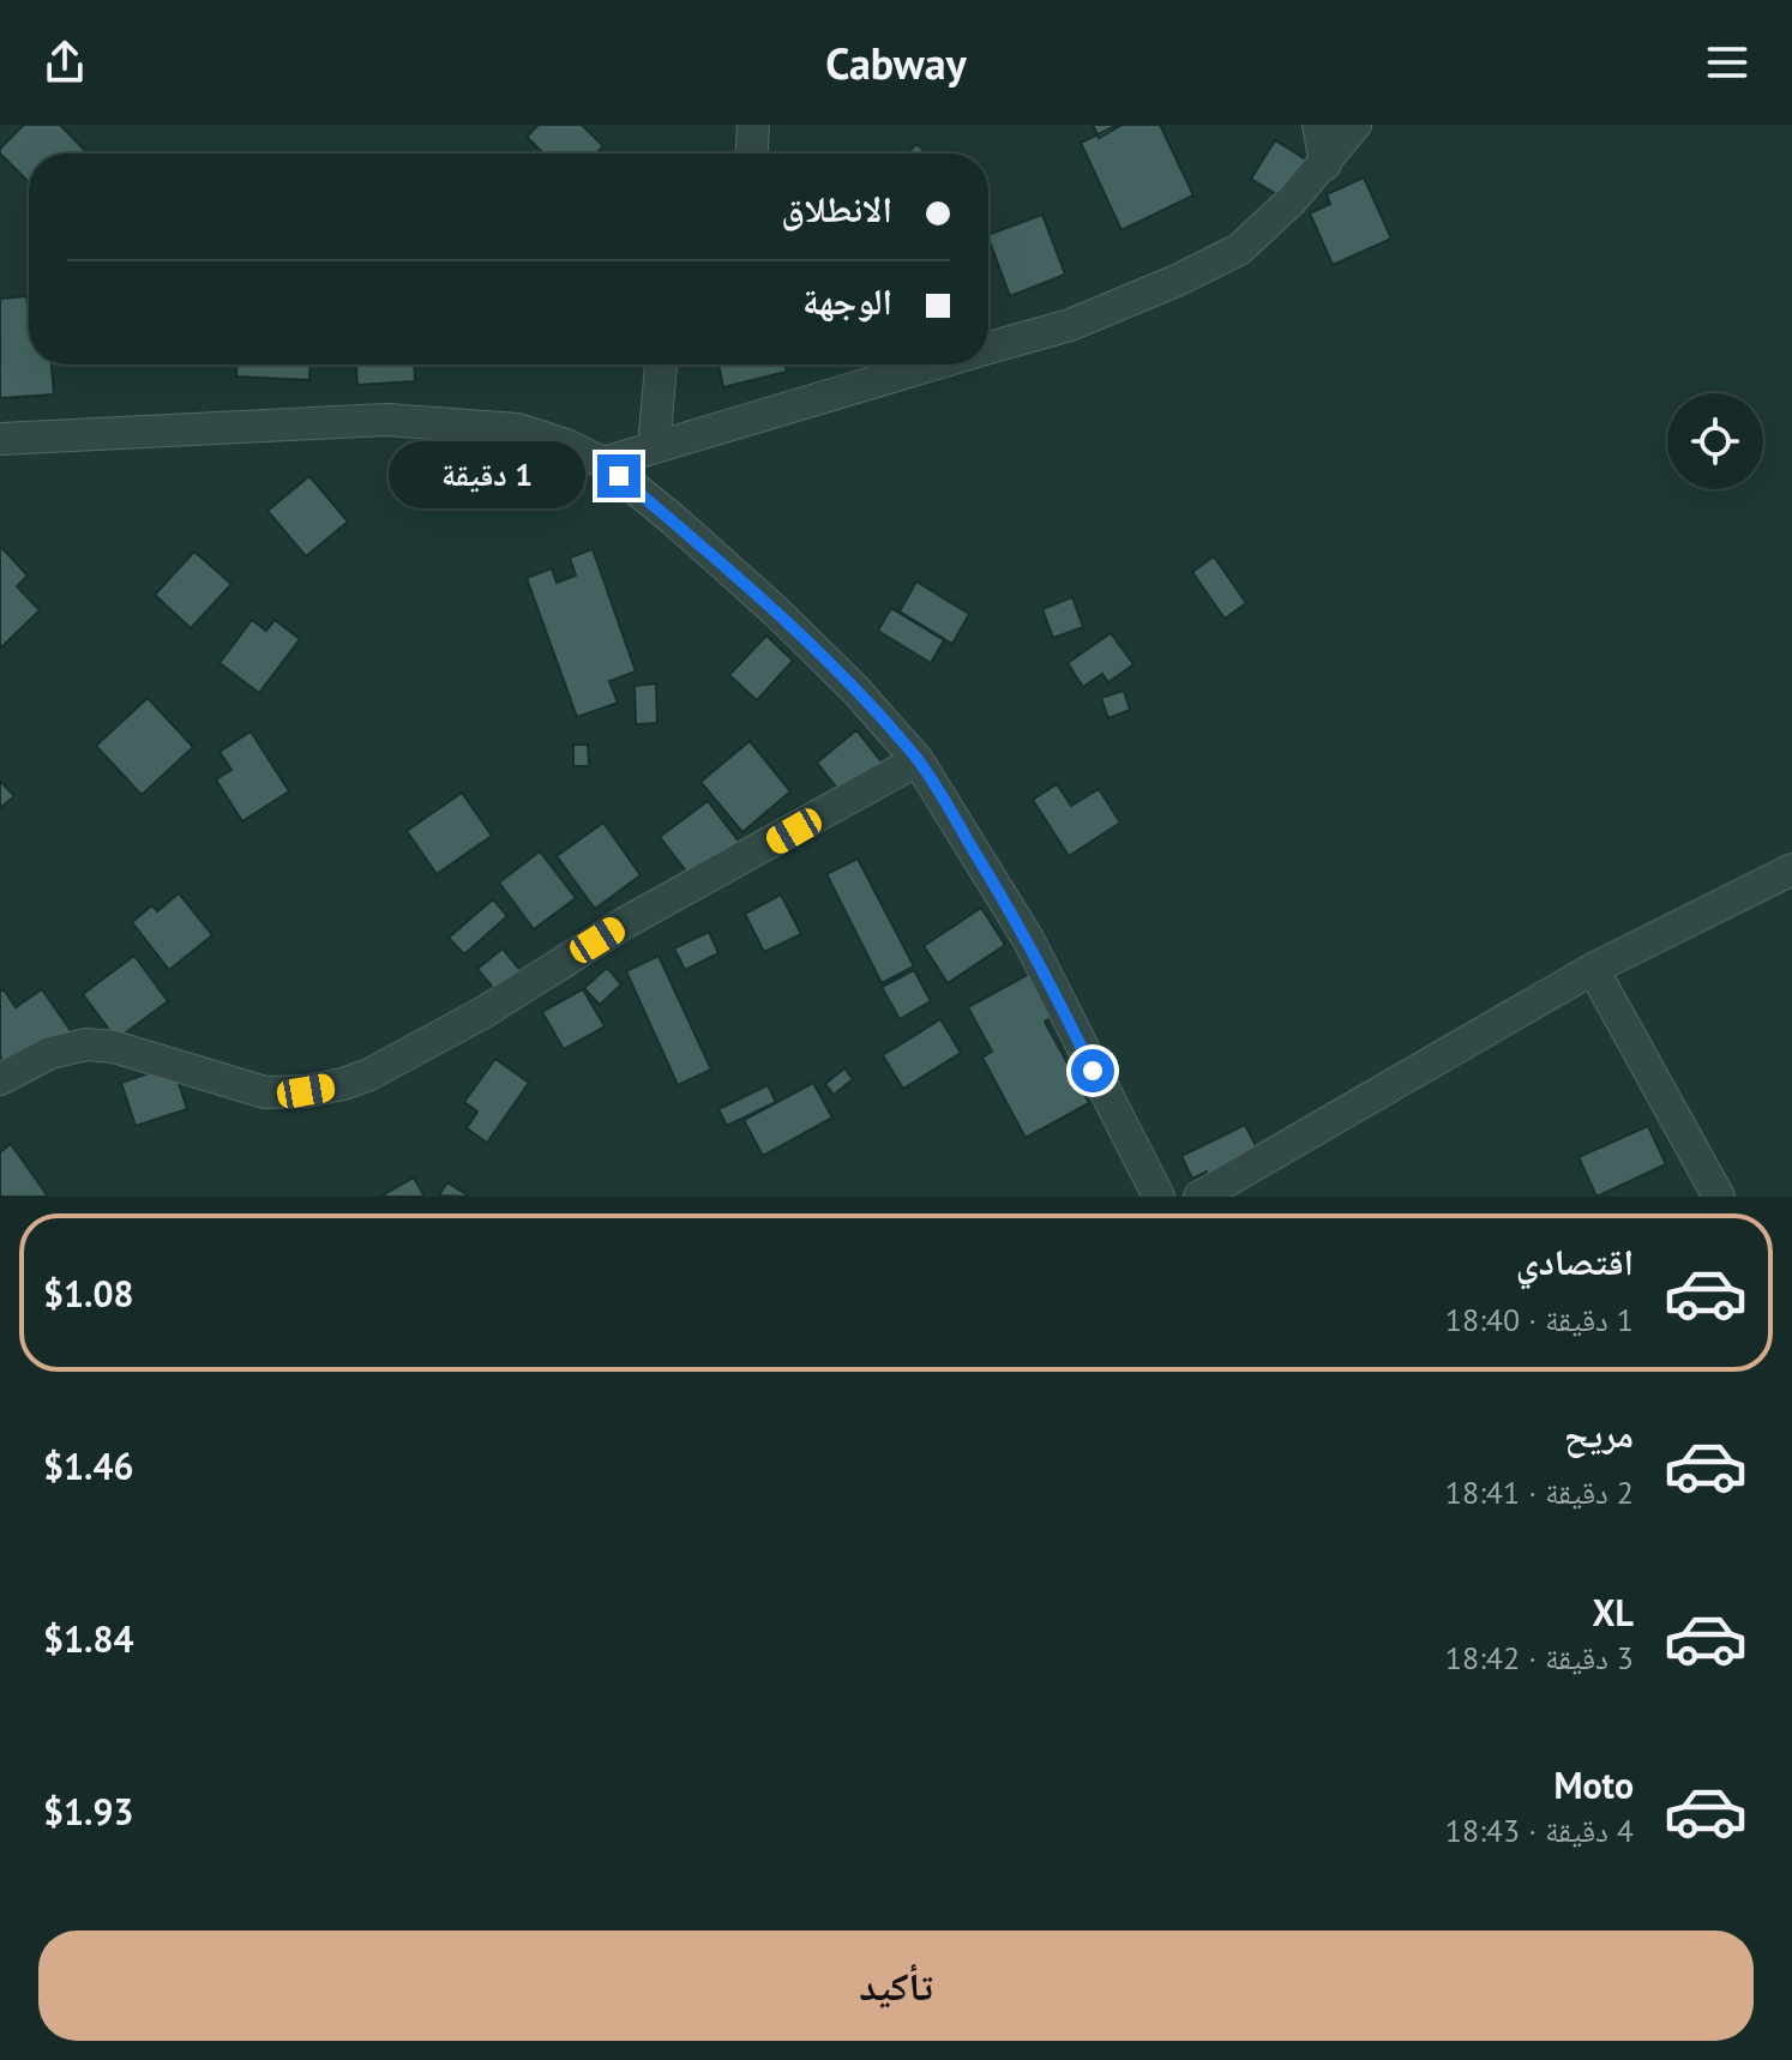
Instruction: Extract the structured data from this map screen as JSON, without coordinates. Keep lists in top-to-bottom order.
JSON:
{
  "page": {
    "header": "Cabway",
    "banner": ["الانطلاق", "الوجهة"],
    "bubble": "1 دقيقة",
    "list": [
      {
        "name": "اقتصادي",
        "note": "1 دقيقة · 18:40",
        "value": "$1.08"
      },
      {
        "name": "مريح",
        "note": "2 دقيقة · 18:41",
        "value": "$1.46"
      },
      {
        "name": "XL",
        "note": "3 دقيقة · 18:42",
        "value": "$1.84"
      },
      {
        "name": "Moto",
        "note": "4 دقيقة · 18:43",
        "value": "$1.93"
      }
    ],
    "buttons": "تأكيد"
  }
}
